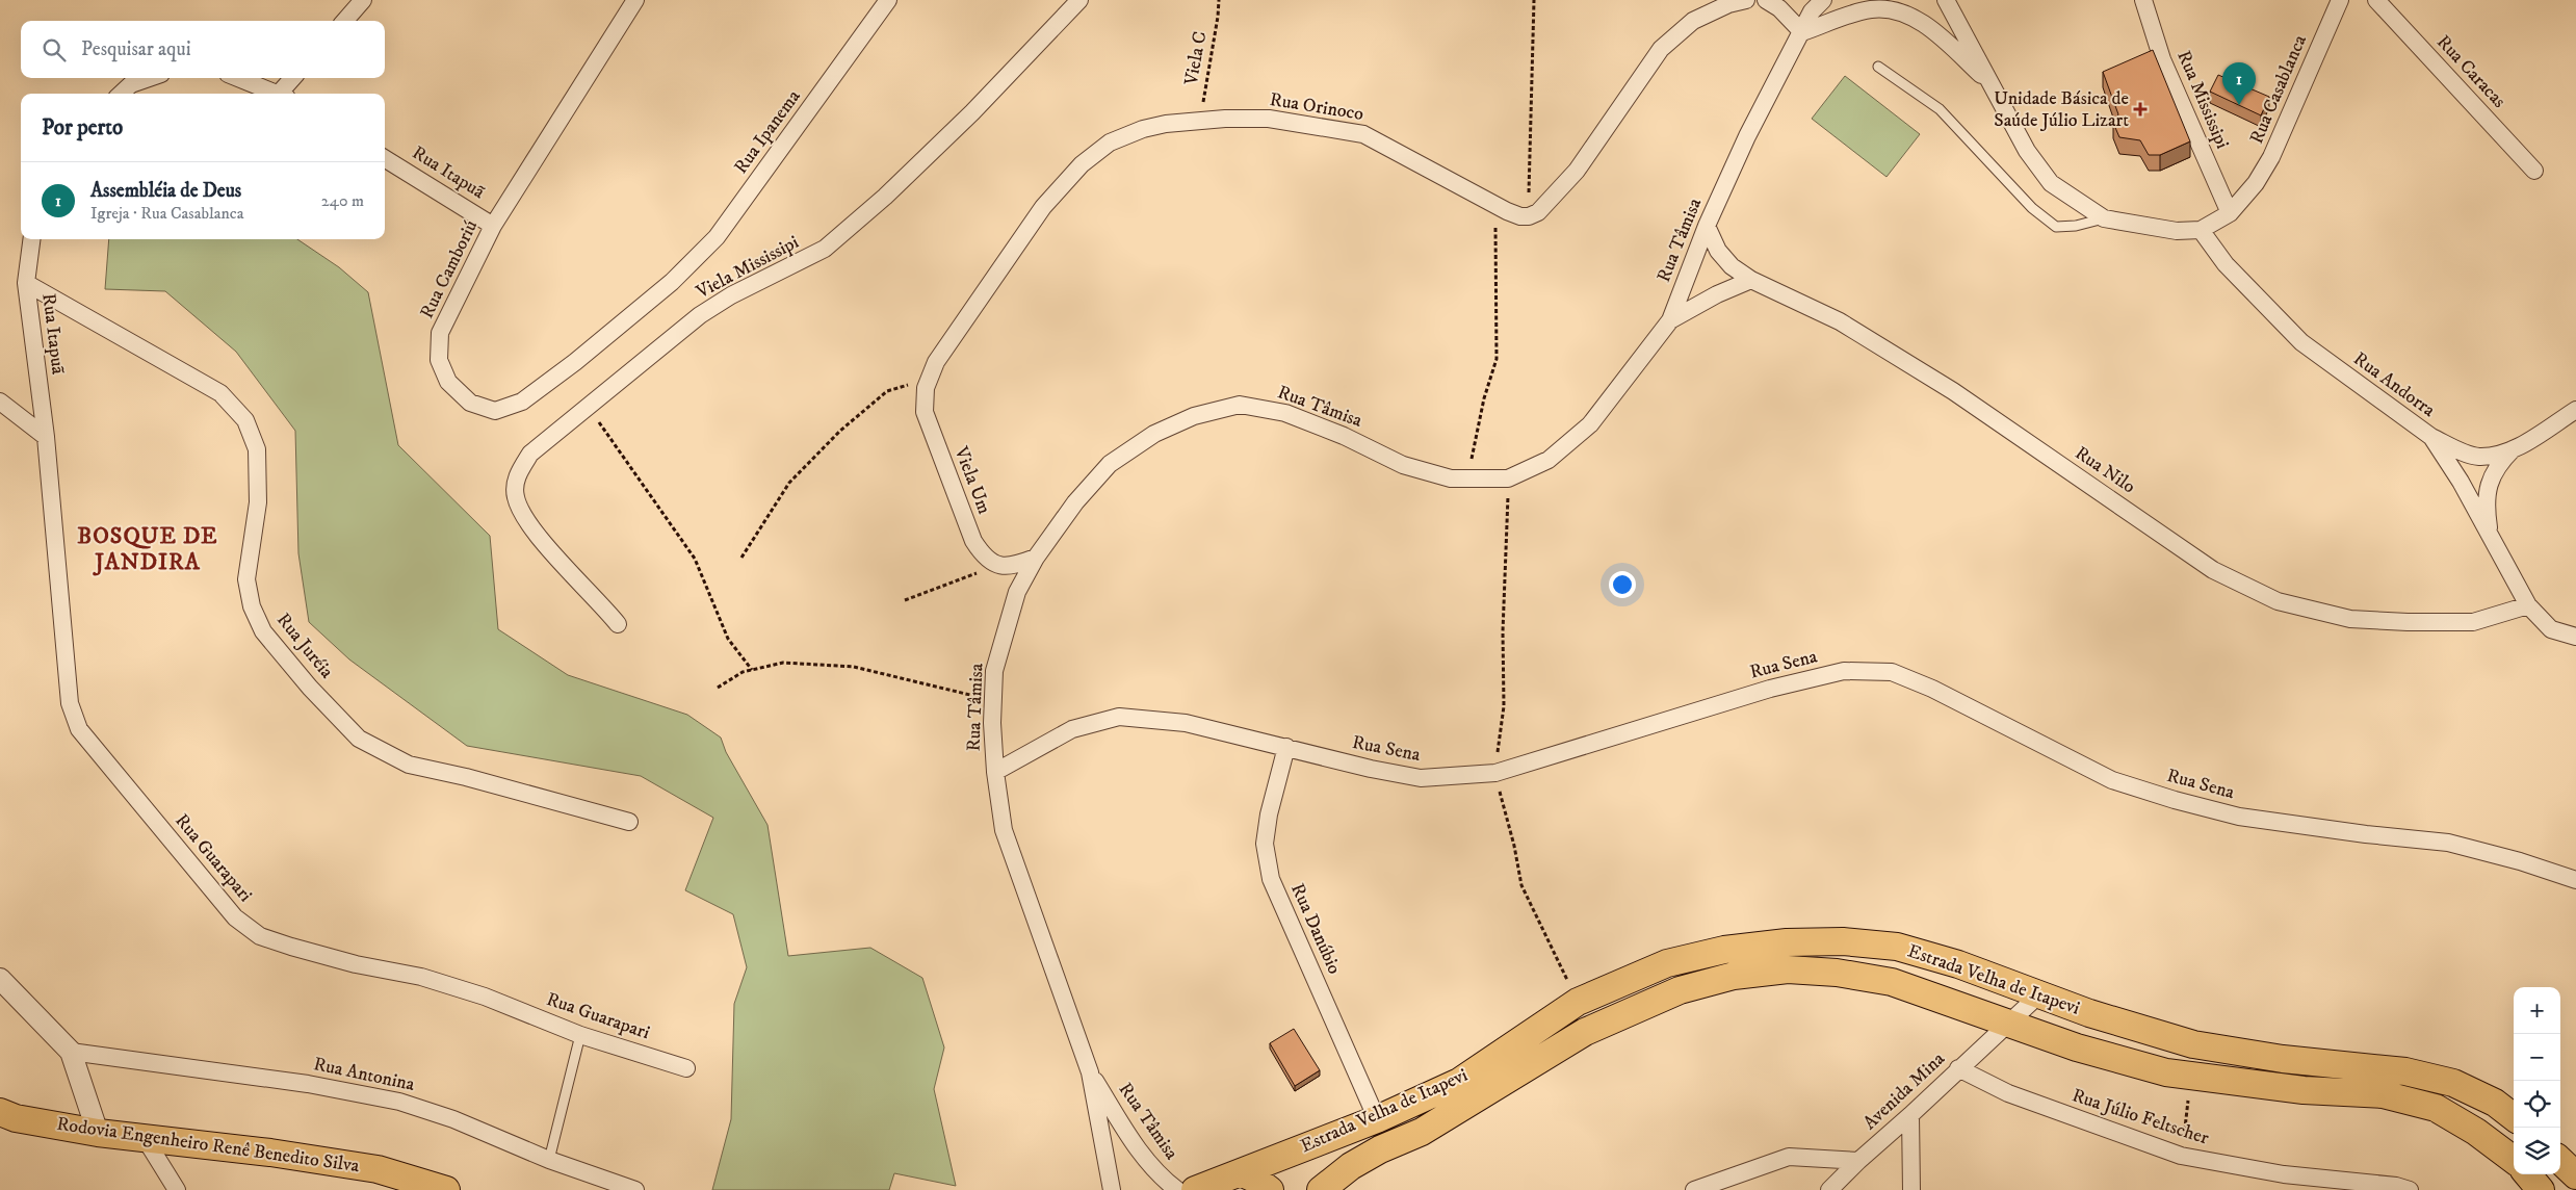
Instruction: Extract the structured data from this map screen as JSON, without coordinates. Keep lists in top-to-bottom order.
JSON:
{
  "streets": {
    "main road": ["Estrada Velha de Itapevi", "Rodovia Engenheiro Renê Benedito Silva"],
    "street": [
      "Rua Caracas",
      "Rua Casablanca",
      "Rua Mississipi",
      "Rua Orinoco",
      "Rua Ipanema",
      "Rua Itapuã",
      "Rua Tâmisa",
      "Viela Mississipi",
      "Rua Camboriú",
      "Rua Andorra",
      "Rua Nilo",
      "Viela Um",
      "Rua Juréia",
      "Rua Sena",
      "Rua Guarapari",
      "Rua Danúbio",
      "Rua Antonina",
      "Avenida Mina",
      "Rua Júlio Feltscher"
    ],
    "path": ["Viela C"]
  },
  "crossings": [
    ["Viela C", "Rua Orinoco"],
    ["Rua Casablanca", "Rua Mississipi"],
    ["Rua Casablanca", "Rua Andorra"],
    ["Rua Orinoco", "Viela Um"],
    ["Rua Ipanema", "Rua Camboriú"],
    ["Rua Itapuã", "Rua Camboriú"],
    ["Rua Itapuã", "Rua Juréia"],
    ["Rua Itapuã", "Rua Guarapari"],
    ["Rua Tâmisa", "Rua Nilo"],
    ["Rua Tâmisa", "Rua Sena"],
    ["Rua Andorra", "Rua Nilo"],
    ["Rua Sena", "Rua Danúbio"],
    ["Rua Danúbio", "Estrada Velha de Itapevi"],
    ["Estrada Velha de Itapevi", "Avenida Mina"],
    ["Avenida Mina", "Rua Júlio Feltscher"]
  ],
  "districts": ["BOSQUE DE JANDIRA"],
  "places": {
    "health": ["Unidade Básica de Saúde Júlio Lizart"]
  },
  "page": {
    "search": "Pesquisar aqui",
    "pins": "1",
    "heading": "Por perto",
    "list": [
      {
        "mark": "1",
        "name": "Assembléia de Deus",
        "note": "Igreja · Rua Casablanca",
        "value": "240 m"
      }
    ],
    "map_buttons": ["+", "−"]
  }
}
